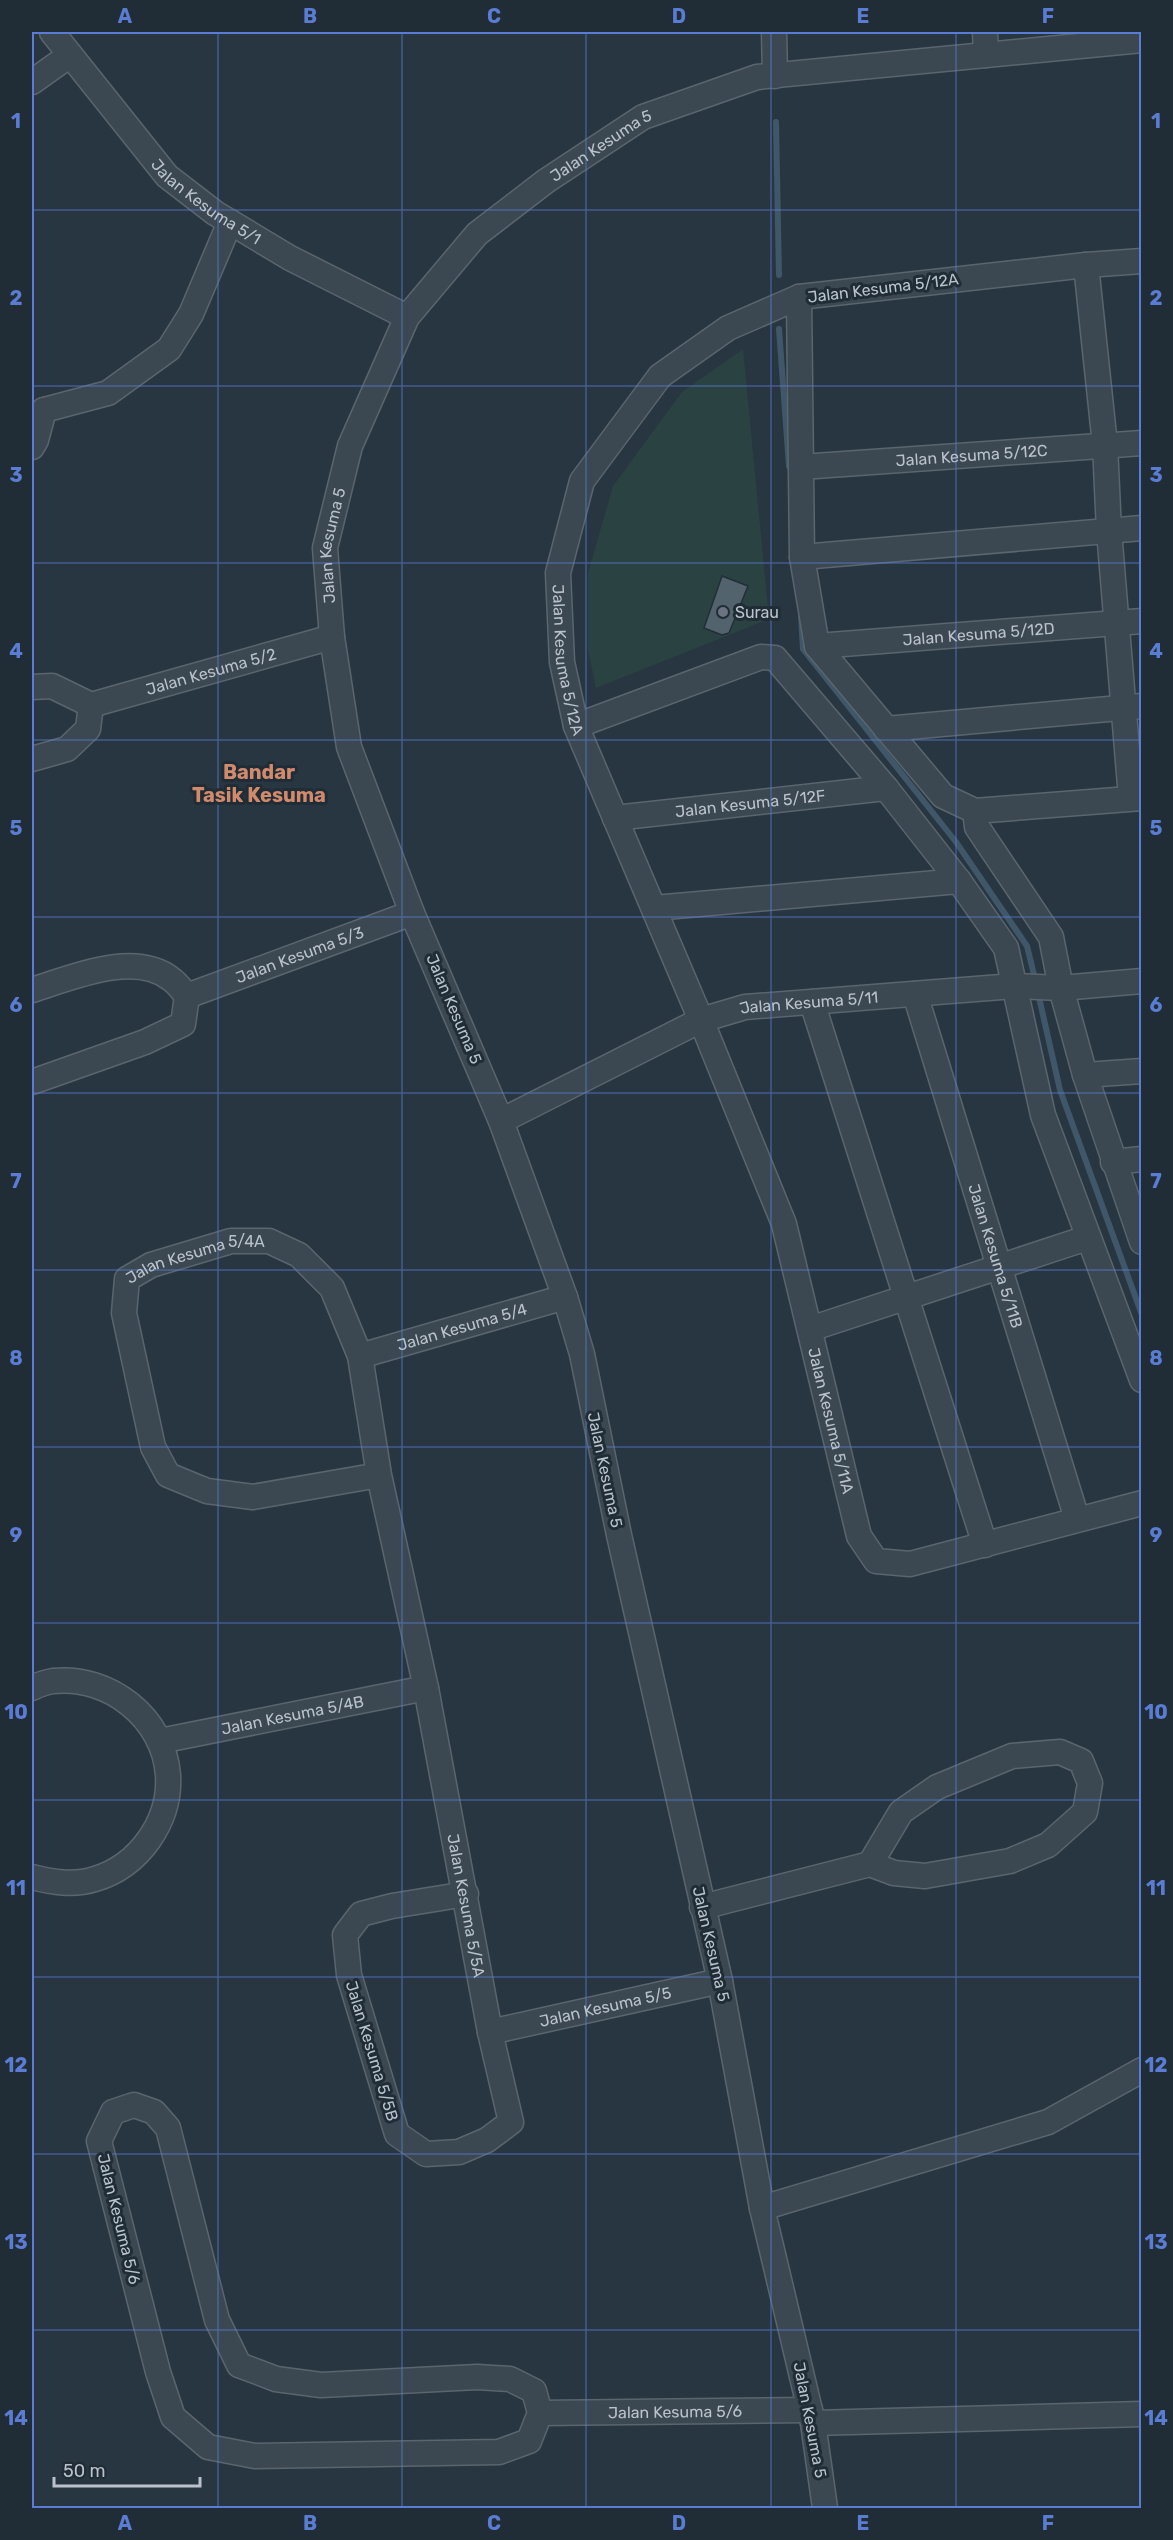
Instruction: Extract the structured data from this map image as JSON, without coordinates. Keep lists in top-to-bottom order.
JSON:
{
  "streets": {
    "street": [
      "Jalan Kesuma 5",
      "Jalan Kesuma 5/1",
      "Jalan Kesuma 5/12A",
      "Jalan Kesuma 5/12C",
      "Jalan Kesuma 5/12D",
      "Jalan Kesuma 5/2",
      "Jalan Kesuma 5/12F",
      "Jalan Kesuma 5/3",
      "Jalan Kesuma 5/11",
      "Jalan Kesuma 5/11B",
      "Jalan Kesuma 5/4A",
      "Jalan Kesuma 5/4",
      "Jalan Kesuma 5/11A",
      "Jalan Kesuma 5/4B",
      "Jalan Kesuma 5/5A",
      "Jalan Kesuma 5/5",
      "Jalan Kesuma 5/5B",
      "Jalan Kesuma 5/6"
    ]
  },
  "crossings": [
    ["Jalan Kesuma 5", "Jalan Kesuma 5/1"],
    ["Jalan Kesuma 5", "Jalan Kesuma 5/2"],
    ["Jalan Kesuma 5", "Jalan Kesuma 5/3"],
    ["Jalan Kesuma 5", "Jalan Kesuma 5/11"],
    ["Jalan Kesuma 5", "Jalan Kesuma 5/4"],
    ["Jalan Kesuma 5", "Jalan Kesuma 5/5"],
    ["Jalan Kesuma 5", "Jalan Kesuma 5/6"],
    ["Jalan Kesuma 5/12A", "Jalan Kesuma 5/12F"],
    ["Jalan Kesuma 5/12A", "Jalan Kesuma 5/11"],
    ["Jalan Kesuma 5/12A", "Jalan Kesuma 5/11A"],
    ["Jalan Kesuma 5/11", "Jalan Kesuma 5/11B"],
    ["Jalan Kesuma 5/11", "Jalan Kesuma 5/11A"],
    ["Jalan Kesuma 5/11B", "Jalan Kesuma 5/11A"],
    ["Jalan Kesuma 5/4A", "Jalan Kesuma 5/4"],
    ["Jalan Kesuma 5/4A", "Jalan Kesuma 5/4B"],
    ["Jalan Kesuma 5/4A", "Jalan Kesuma 5/5A"],
    ["Jalan Kesuma 5/4B", "Jalan Kesuma 5/5A"],
    ["Jalan Kesuma 5/5A", "Jalan Kesuma 5/5"],
    ["Jalan Kesuma 5/5A", "Jalan Kesuma 5/5B"]
  ],
  "districts": ["Bandar Tasik Kesuma"],
  "places": ["Surau"],
  "scale_bar": "50 m",
  "grid": {
    "columns": [
      "A",
      "B",
      "C",
      "D",
      "E",
      "F"
    ],
    "rows": [
      "1",
      "2",
      "3",
      "4",
      "5",
      "6",
      "7",
      "8",
      "9",
      "10",
      "11",
      "12",
      "13",
      "14"
    ]
  }
}
